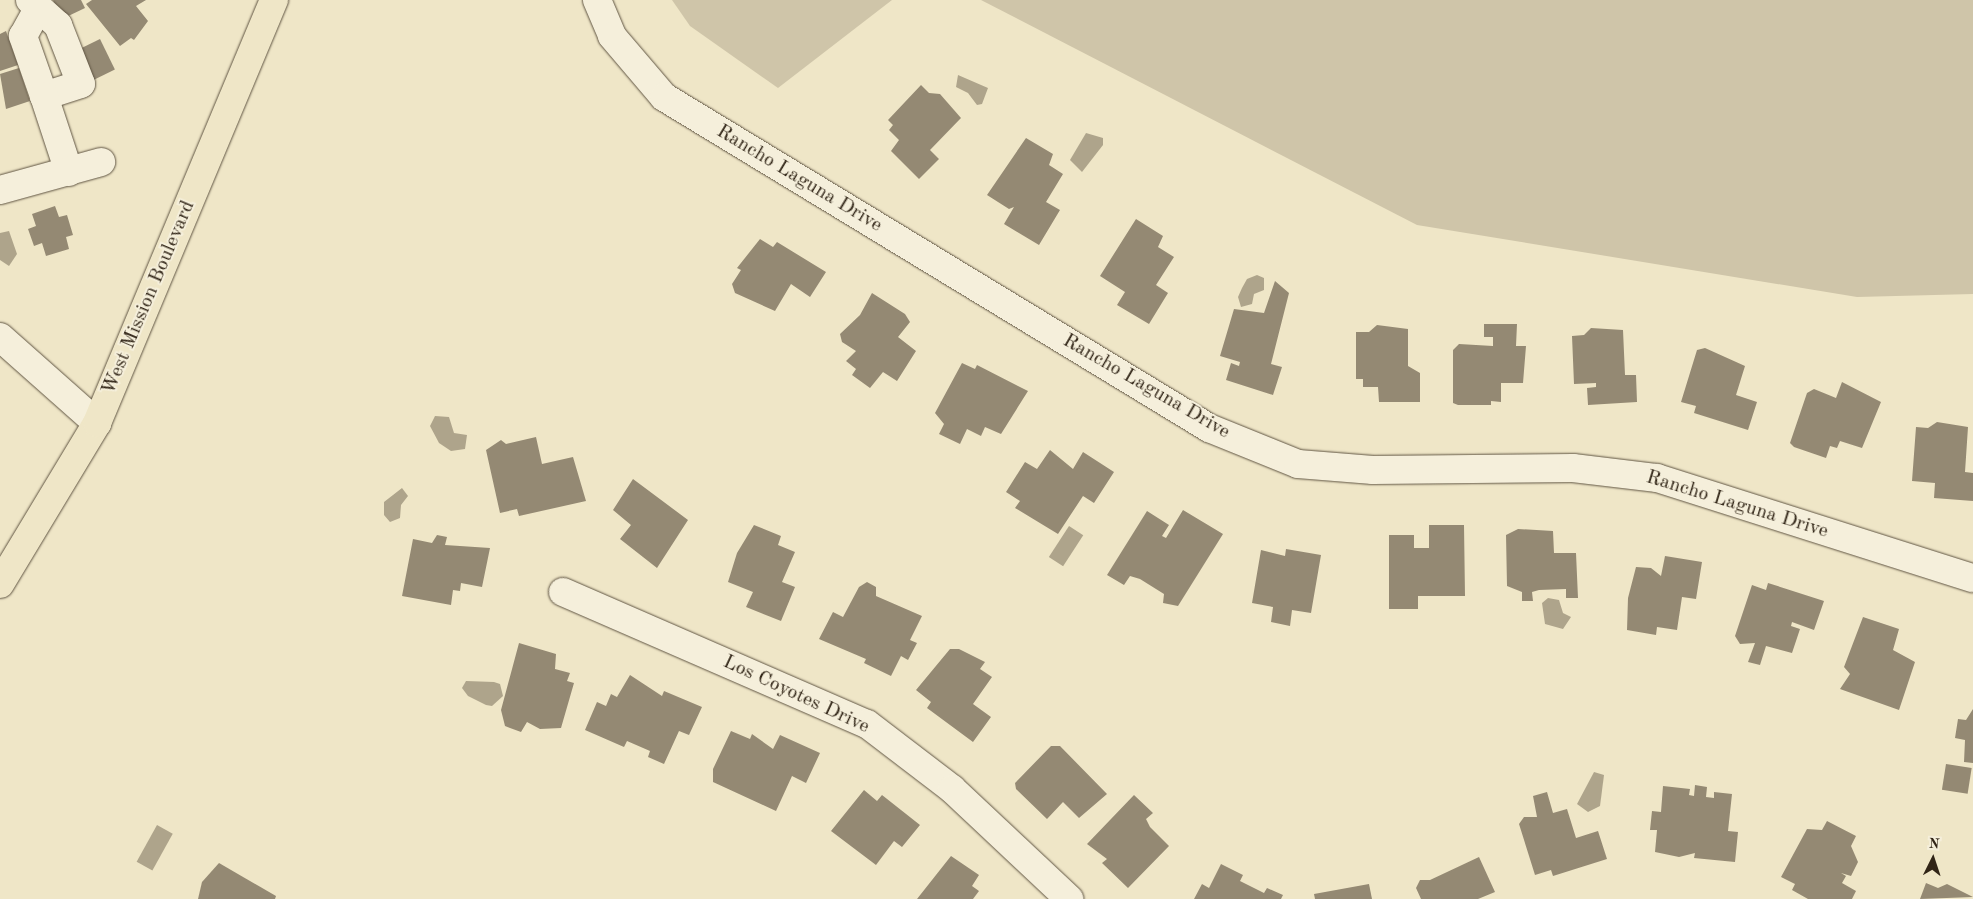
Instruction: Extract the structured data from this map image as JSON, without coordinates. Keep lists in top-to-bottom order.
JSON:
{
  "streets": {
    "main road": ["West Mission Boulevard"],
    "street": ["Rancho Laguna Drive", "Los Coyotes Drive"]
  },
  "north": "top"
}
